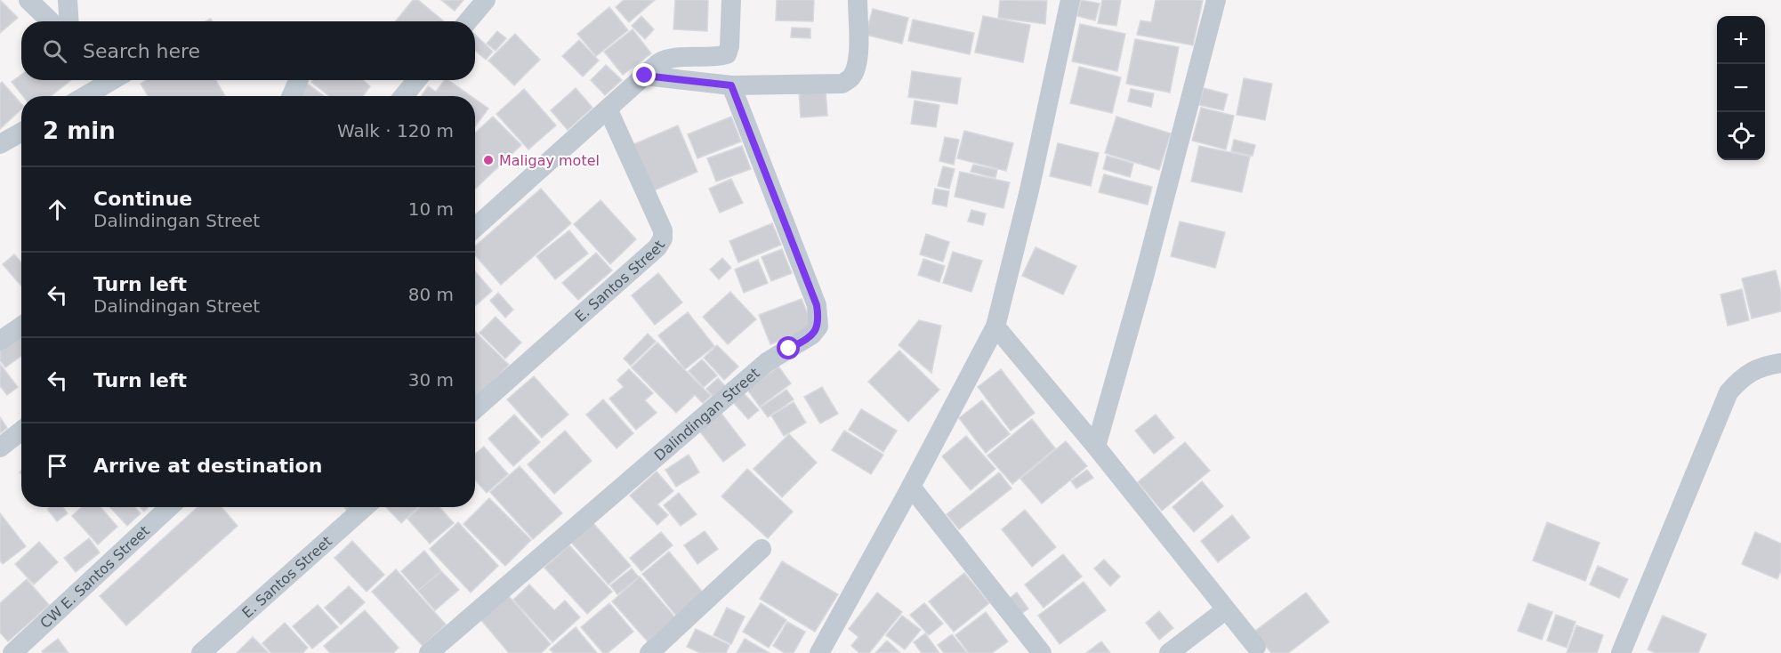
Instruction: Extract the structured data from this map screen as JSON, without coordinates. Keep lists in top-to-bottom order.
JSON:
{
  "streets": {
    "street": ["E. Santos Street", "Dalindingan Street", "CW E. Santos Street"]
  },
  "places": ["Maligay motel"],
  "page": {
    "map_buttons": ["+", "−"],
    "search": "Search here",
    "heading": ["2 min", "Walk · 120 m"],
    "list": [
      ["Continue", "Dalindingan Street", "10 m"],
      ["Turn left", "Dalindingan Street", "80 m"],
      ["Turn left", "30 m"],
      "Arrive at destination"
    ]
  }
}
